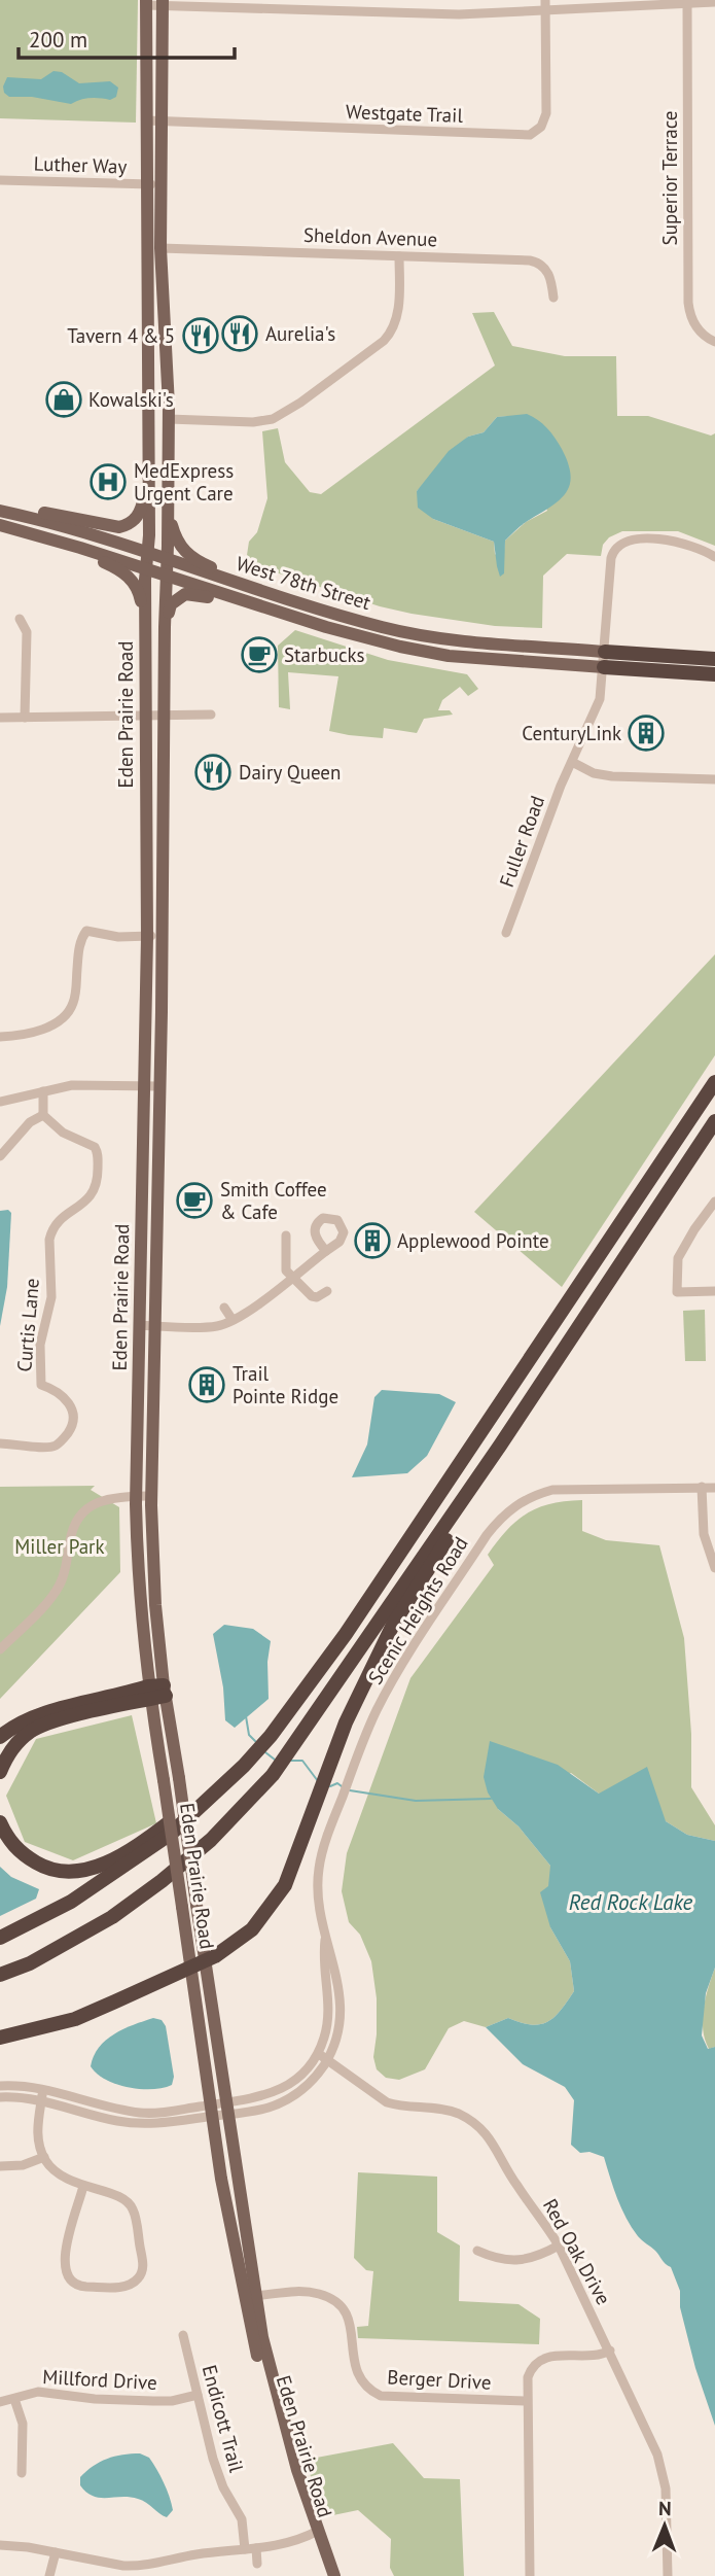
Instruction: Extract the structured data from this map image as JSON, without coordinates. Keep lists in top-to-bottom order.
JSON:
{
  "streets": {
    "main road": ["West 78th Street", "Eden Prairie Road"],
    "street": [
      "Westgate Trail",
      "Luther Way",
      "Superior Terrace",
      "Sheldon Avenue",
      "Fuller Road",
      "Curtis Lane",
      "Scenic Heights Road",
      "Red Oak Drive",
      "Millford Drive",
      "Berger Drive",
      "Endicott Trail"
    ]
  },
  "crossings": [
    ["Westgate Trail", "Eden Prairie Road"],
    ["Luther Way", "Eden Prairie Road"],
    ["Sheldon Avenue", "Eden Prairie Road"],
    ["West 78th Street", "Eden Prairie Road"],
    ["West 78th Street", "Fuller Road"],
    ["Eden Prairie Road", "Scenic Heights Road"],
    ["Eden Prairie Road", "Berger Drive"],
    ["Scenic Heights Road", "Red Oak Drive"],
    ["Millford Drive", "Endicott Trail"]
  ],
  "water": ["Red Rock Lake"],
  "parks": ["Miller Park"],
  "places": {
    "restaurant": ["Aurelia's", "Tavern 4 & 5", "Dairy Queen"],
    "shop": ["Kowalski's"],
    "hospital": ["MedExpress Urgent Care"],
    "cafe": ["Starbucks", "Smith Coffee & Cafe"],
    "building": ["CenturyLink", "Applewood Pointe", "Trail Pointe Ridge"]
  },
  "scale_bar": "200 m",
  "north": "top"
}
